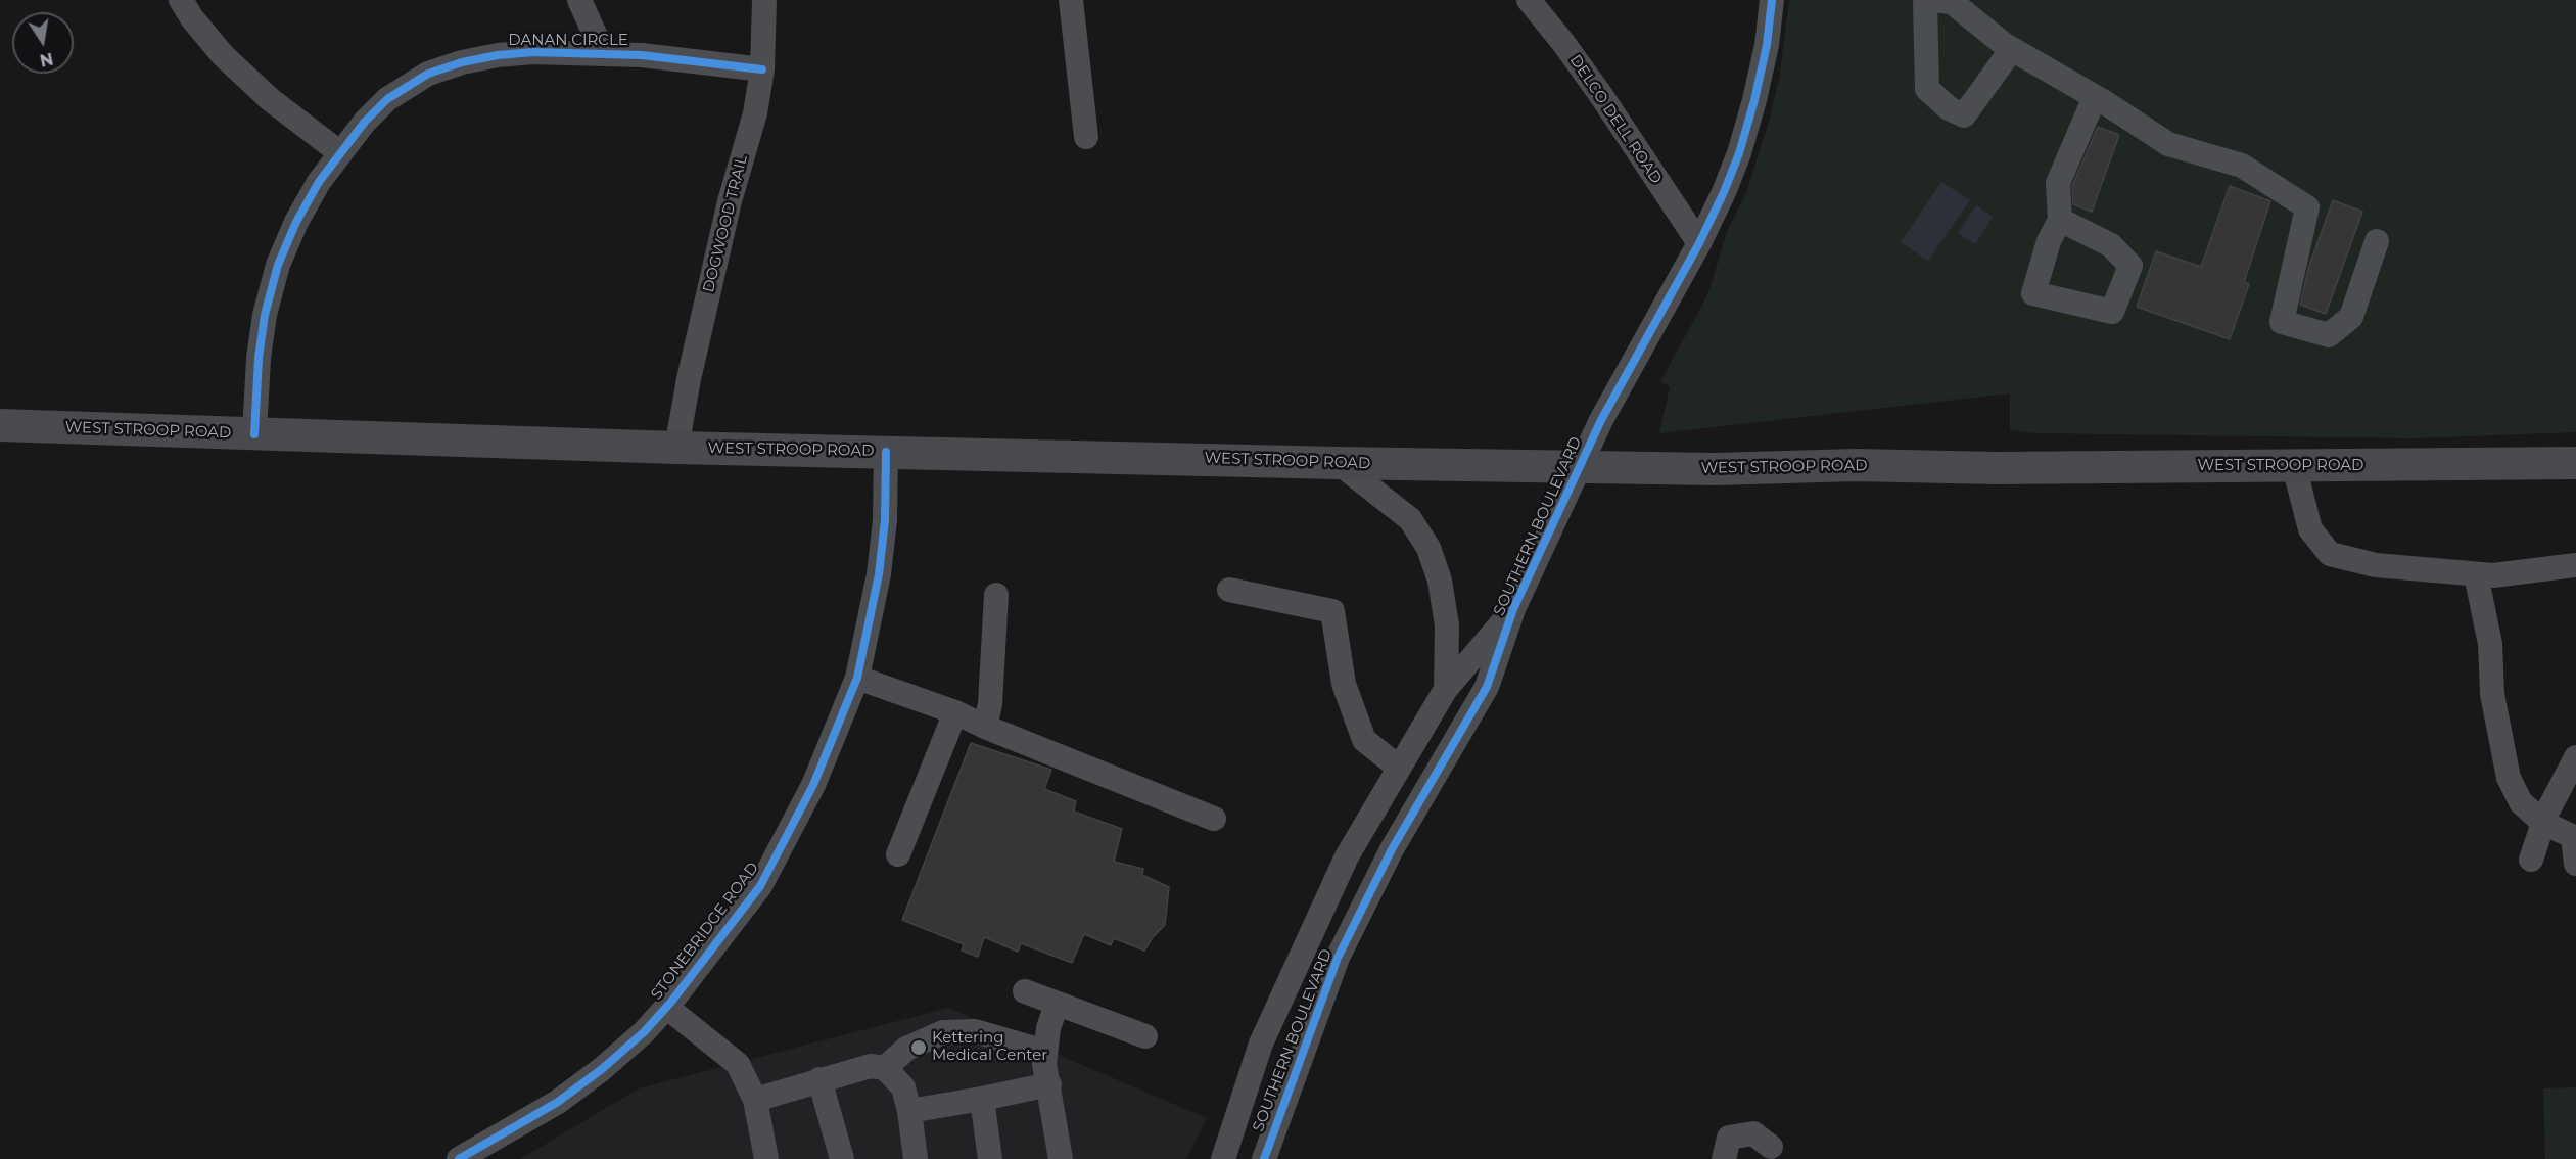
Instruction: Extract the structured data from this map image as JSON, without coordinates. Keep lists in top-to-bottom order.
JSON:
{
  "streets": {
    "main road": ["WEST STROOP ROAD"],
    "street": [
      "DANAN CIRCLE",
      "DELCO DELL ROAD",
      "DOGWOOD TRAIL",
      "SOUTHERN BOULEVARD",
      "STONEBRIDGE ROAD"
    ]
  },
  "crossings": [
    ["DANAN CIRCLE", "DOGWOOD TRAIL"],
    ["DANAN CIRCLE", "WEST STROOP ROAD"],
    ["DELCO DELL ROAD", "SOUTHERN BOULEVARD"],
    ["DOGWOOD TRAIL", "WEST STROOP ROAD"],
    ["WEST STROOP ROAD", "SOUTHERN BOULEVARD"],
    ["WEST STROOP ROAD", "STONEBRIDGE ROAD"]
  ],
  "places": ["Kettering Medical Center"],
  "north": "bottom"
}
